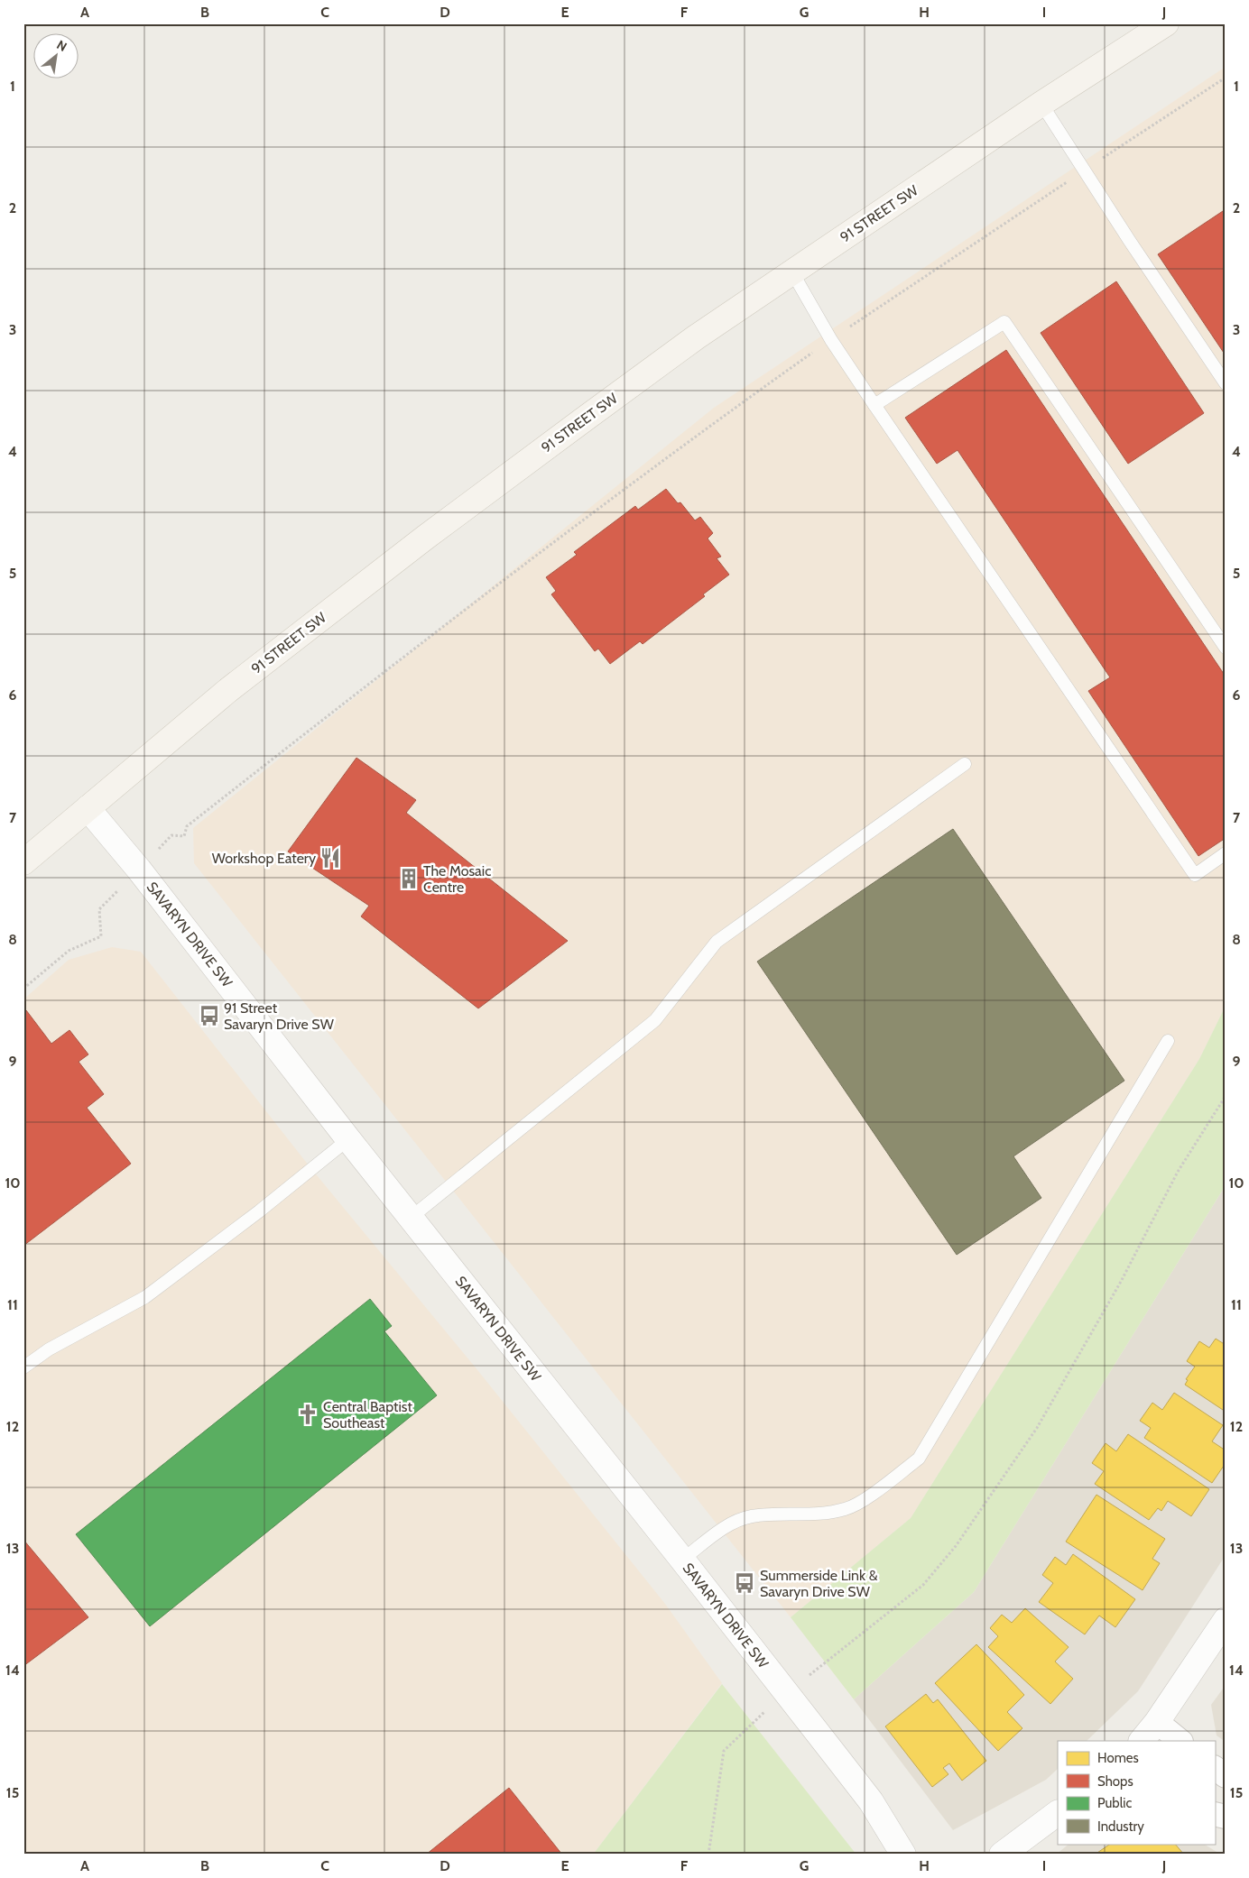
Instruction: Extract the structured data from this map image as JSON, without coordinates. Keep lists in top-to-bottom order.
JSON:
{
  "streets": {
    "main road": ["91 STREET SW"],
    "street": ["SAVARYN DRIVE SW"]
  },
  "crossings": [
    ["91 STREET SW", "SAVARYN DRIVE SW"]
  ],
  "places": {
    "restaurant": ["Workshop Eatery"],
    "building": ["The Mosaic Centre"],
    "bus stop": ["91 Street Savaryn Drive SW", "Summerside Link & Savaryn Drive SW"],
    "church": ["Central Baptist Southeast"]
  },
  "legend": [
    "Homes",
    "Shops",
    "Public",
    "Industry"
  ],
  "north": "top right",
  "grid": {
    "columns": [
      "A",
      "B",
      "C",
      "D",
      "E",
      "F",
      "G",
      "H",
      "I",
      "J"
    ],
    "rows": [
      "1",
      "2",
      "3",
      "4",
      "5",
      "6",
      "7",
      "8",
      "9",
      "10",
      "11",
      "12",
      "13",
      "14",
      "15"
    ]
  }
}
